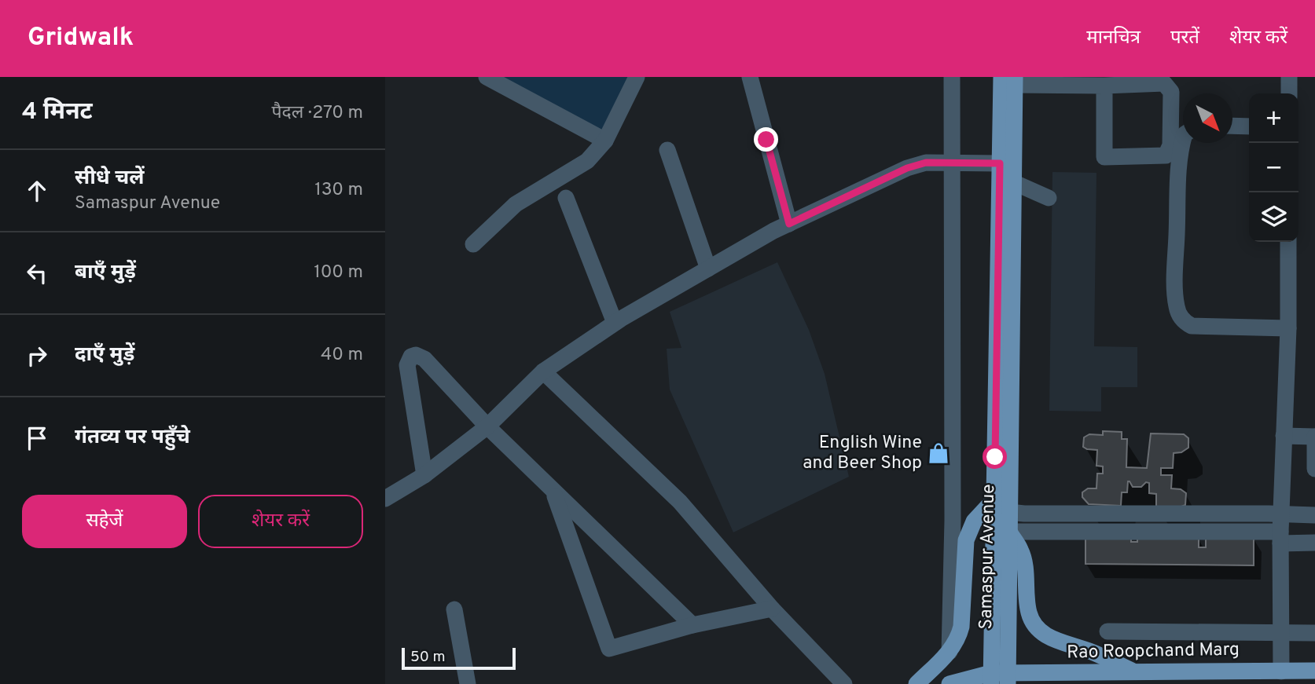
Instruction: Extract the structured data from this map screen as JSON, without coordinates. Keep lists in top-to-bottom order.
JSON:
{
  "streets": {
    "main road": ["Samaspur Avenue", "Rao Roopchand Marg"]
  },
  "crossings": [
    ["Samaspur Avenue", "Rao Roopchand Marg"]
  ],
  "places": {
    "shop": ["English Wine and Beer Shop"]
  },
  "scale_bar": "50 m",
  "north": "bottom right",
  "page": {
    "header": "Gridwalk",
    "nav": ["मानचित्र", "परतें", "शेयर करें"],
    "heading": ["4 मिनट", "पैदल · 270 m"],
    "map_buttons": ["+", "−"],
    "list": [
      ["सीधे चलें", "Samaspur Avenue", "130 m"],
      ["बाएँ मुड़ें", "100 m"],
      ["दाएँ मुड़ें", "40 m"],
      "गंतव्य पर पहुँचे"
    ],
    "buttons": ["सहेजें", "शेयर करें"],
    "scale": "50 m"
  }
}
